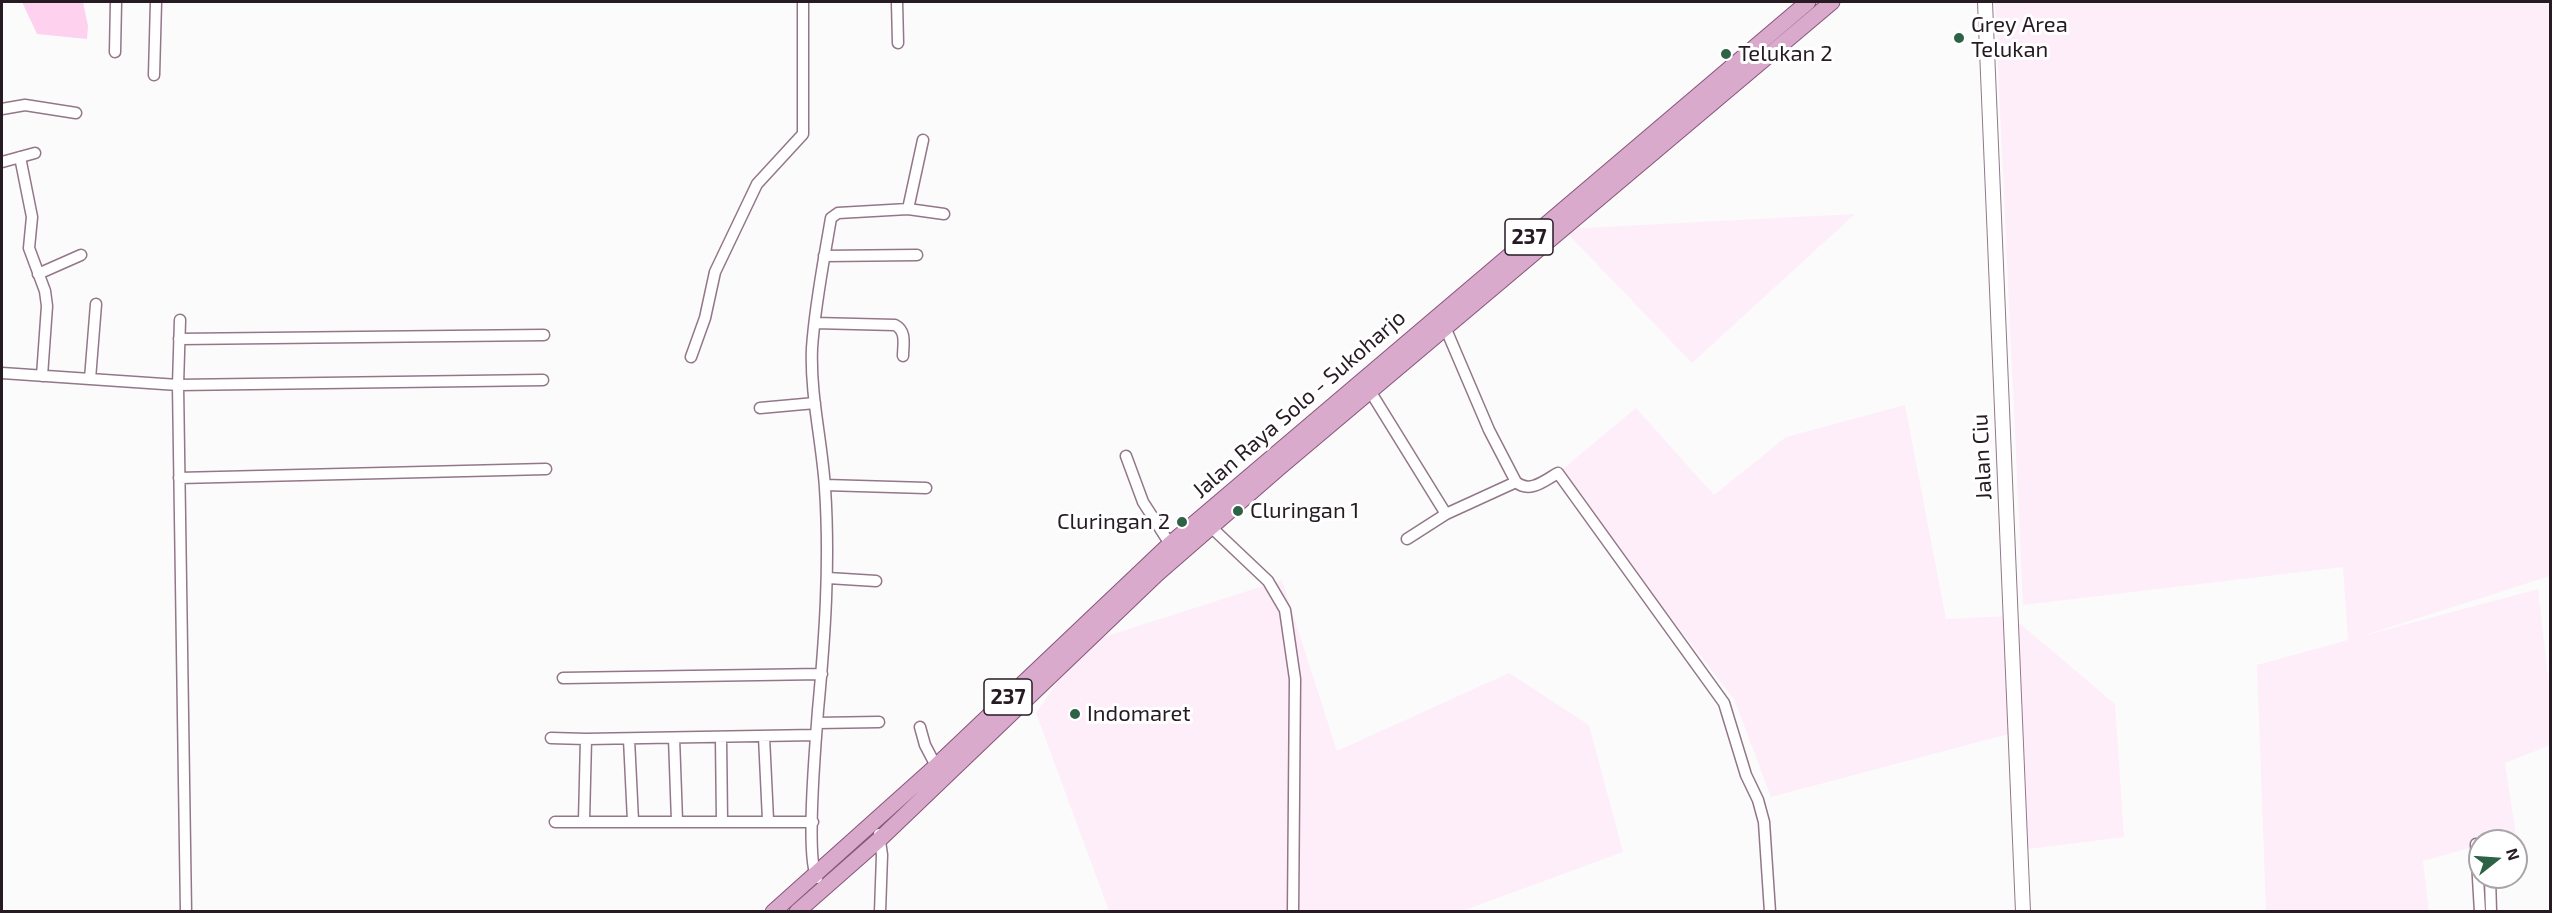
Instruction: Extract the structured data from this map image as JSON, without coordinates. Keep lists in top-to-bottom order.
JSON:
{
  "streets": {
    "main road": ["237", "Jalan Raya Solo - Sukoharjo"],
    "street": ["Jalan Ciu"]
  },
  "crossings": [
    ["237", "Jalan Raya Solo - Sukoharjo"]
  ],
  "places": [
    "Grey Area Telukan",
    "Telukan 2",
    "Cluringan 1",
    "Cluringan 2",
    "Indomaret"
  ],
  "north": "right"
}
